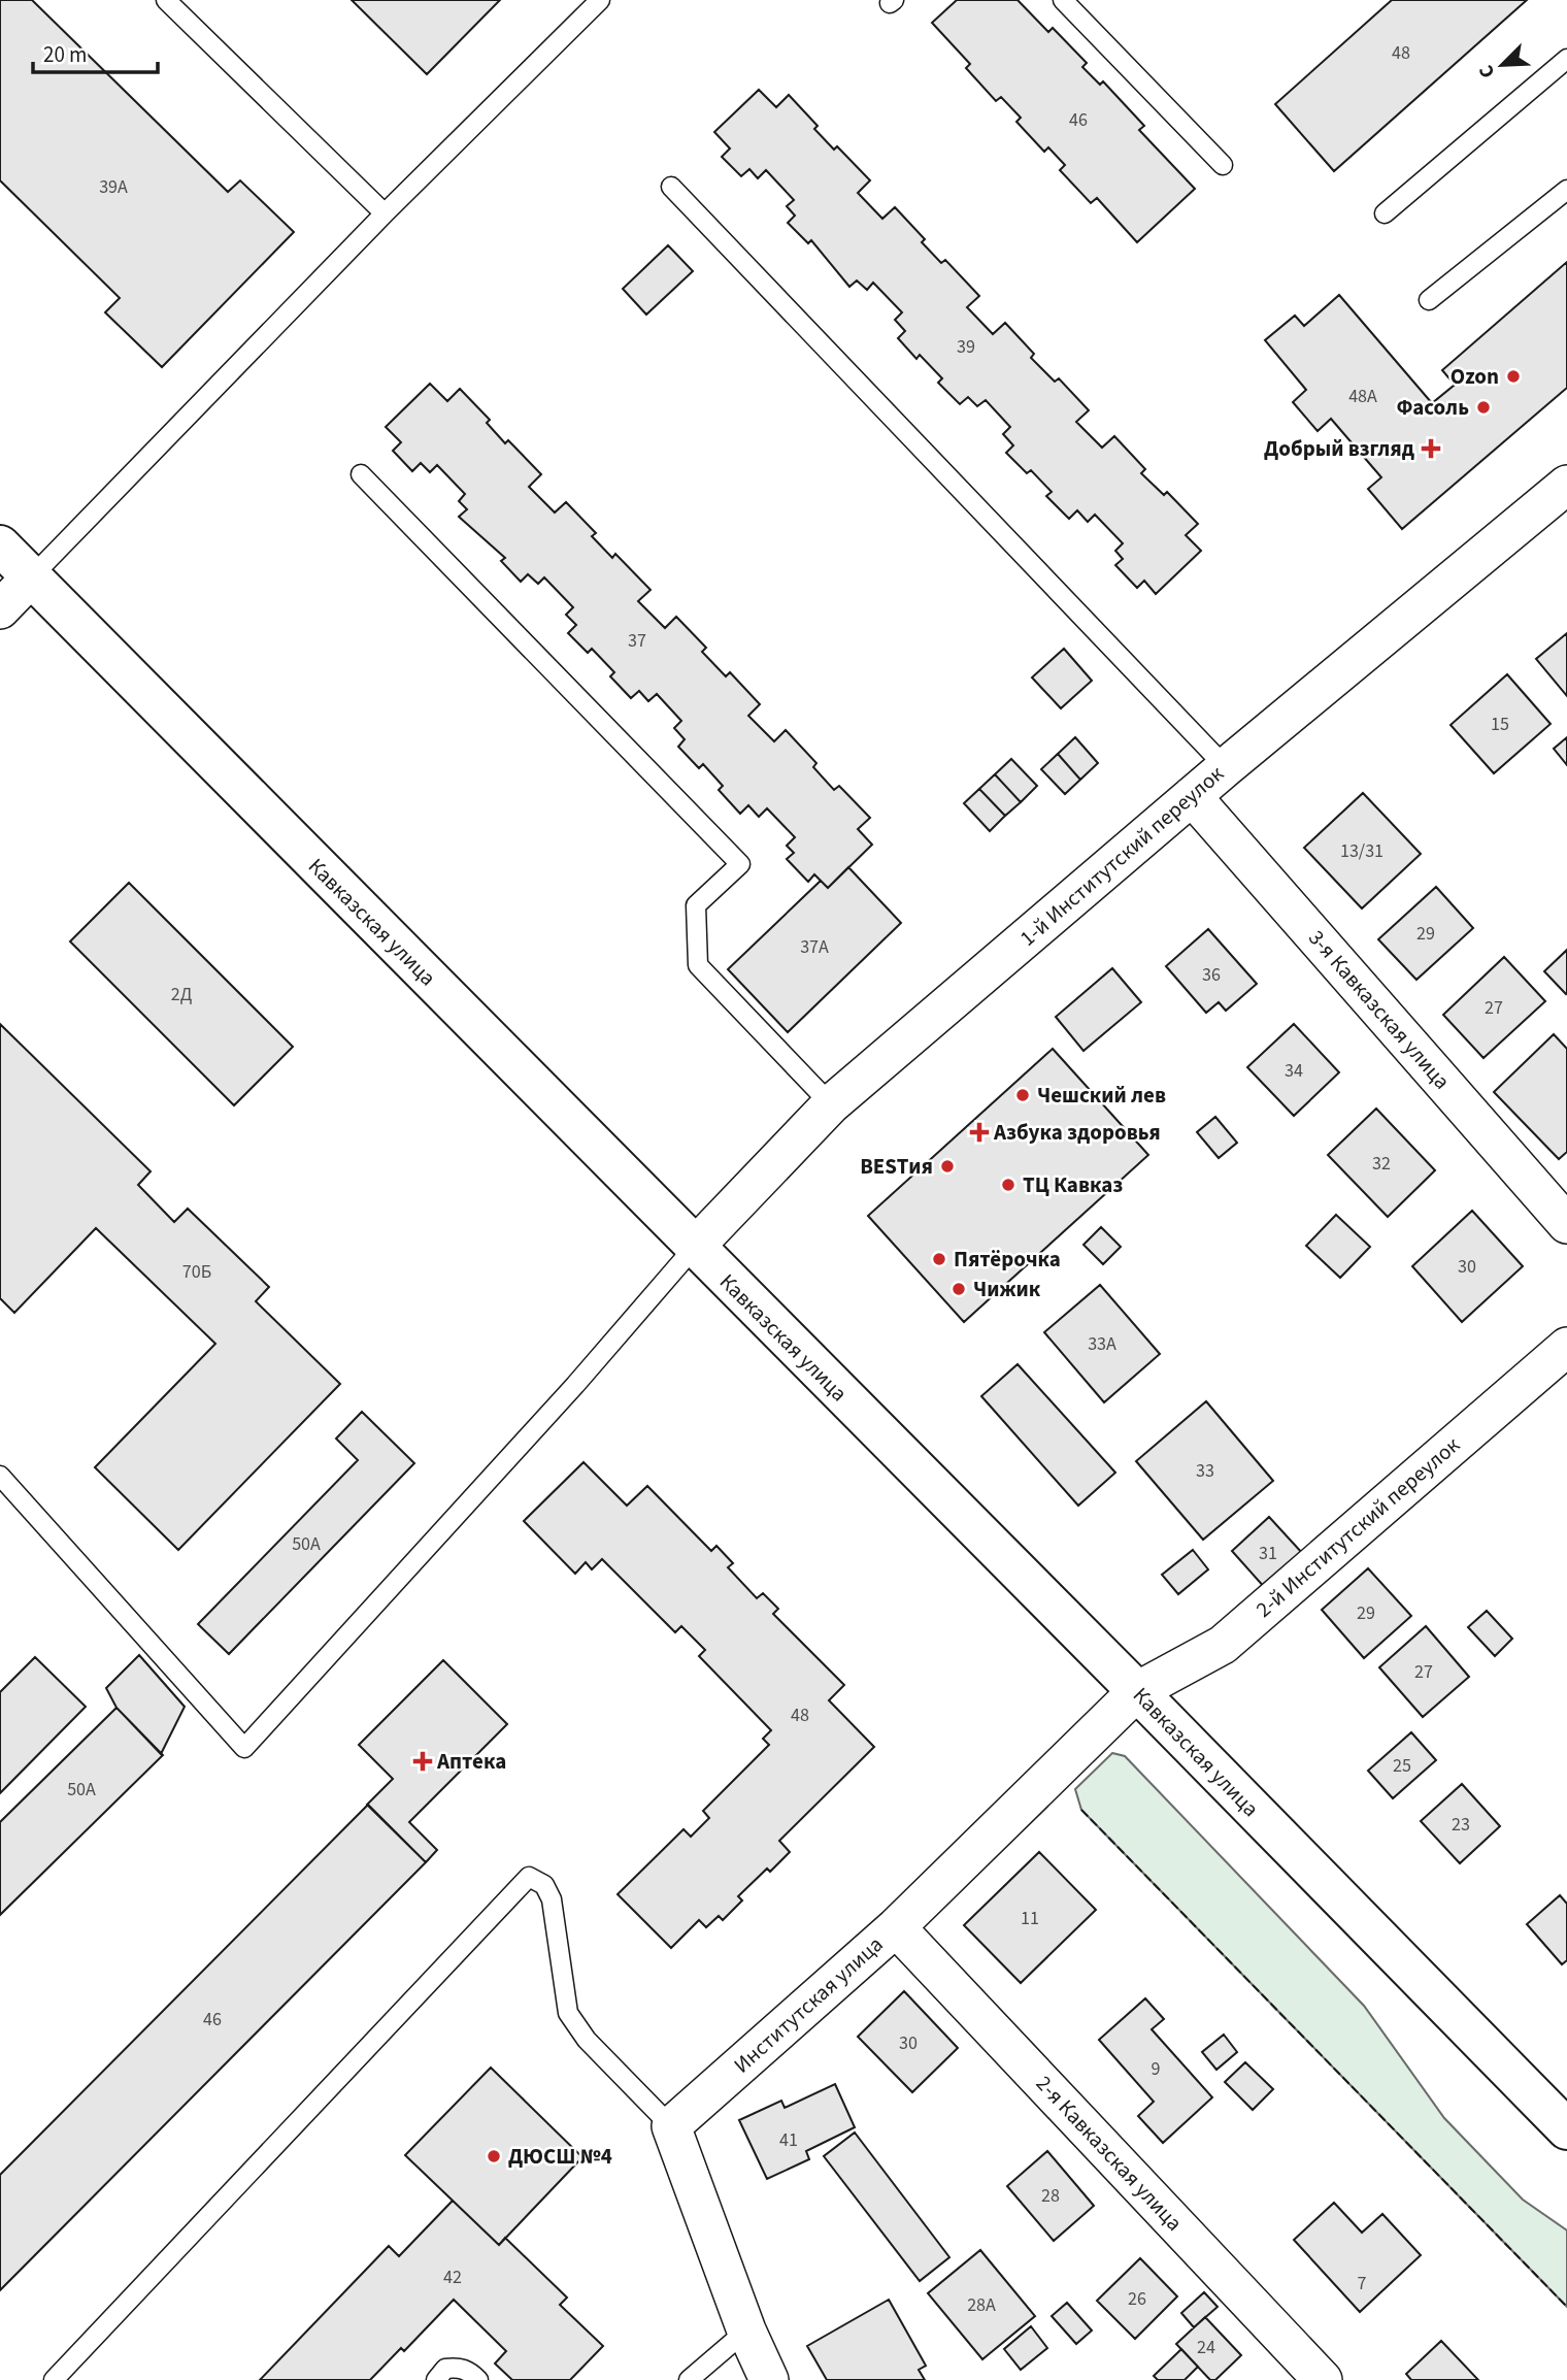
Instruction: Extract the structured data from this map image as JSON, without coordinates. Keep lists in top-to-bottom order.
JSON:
{
  "streets": {
    "main road": ["Кавказская улица"],
    "street": [
      "1-й Институтский переулок",
      "3-я Кавказская улица",
      "2-й Институтский переулок",
      "Институтская улица",
      "2-я Кавказская улица"
    ]
  },
  "crossings": [
    ["1-й Институтский переулок", "Кавказская улица"],
    ["1-й Институтский переулок", "3-я Кавказская улица"],
    ["Кавказская улица", "2-й Институтский переулок"],
    ["Кавказская улица", "Институтская улица"],
    ["2-й Институтский переулок", "Институтская улица"],
    ["Институтская улица", "2-я Кавказская улица"]
  ],
  "places": {
    "other": [
      "Ozon",
      "Фасоль",
      "Чешский лев",
      "BESTия",
      "ТЦ Кавказ",
      "Пятёрочка",
      "Чижик",
      "ДЮСШ №4"
    ],
    "health": ["Добрый взгляд", "Азбука здоровья", "Аптека"]
  },
  "house_numbers": [
    "48",
    "46",
    "39А",
    "39",
    "48А",
    "37",
    "15",
    "13/31",
    "29",
    "37А",
    "36",
    "2Д",
    "27",
    "34",
    "32",
    "30",
    "70Б",
    "33А",
    "33",
    "50А",
    "31",
    "29",
    "27",
    "48",
    "25",
    "50А",
    "23",
    "11",
    "46",
    "30",
    "9",
    "41",
    "28",
    "42",
    "7",
    "26",
    "28А",
    "24"
  ],
  "scale_bar": "20 m",
  "north": "bottom left"
}
